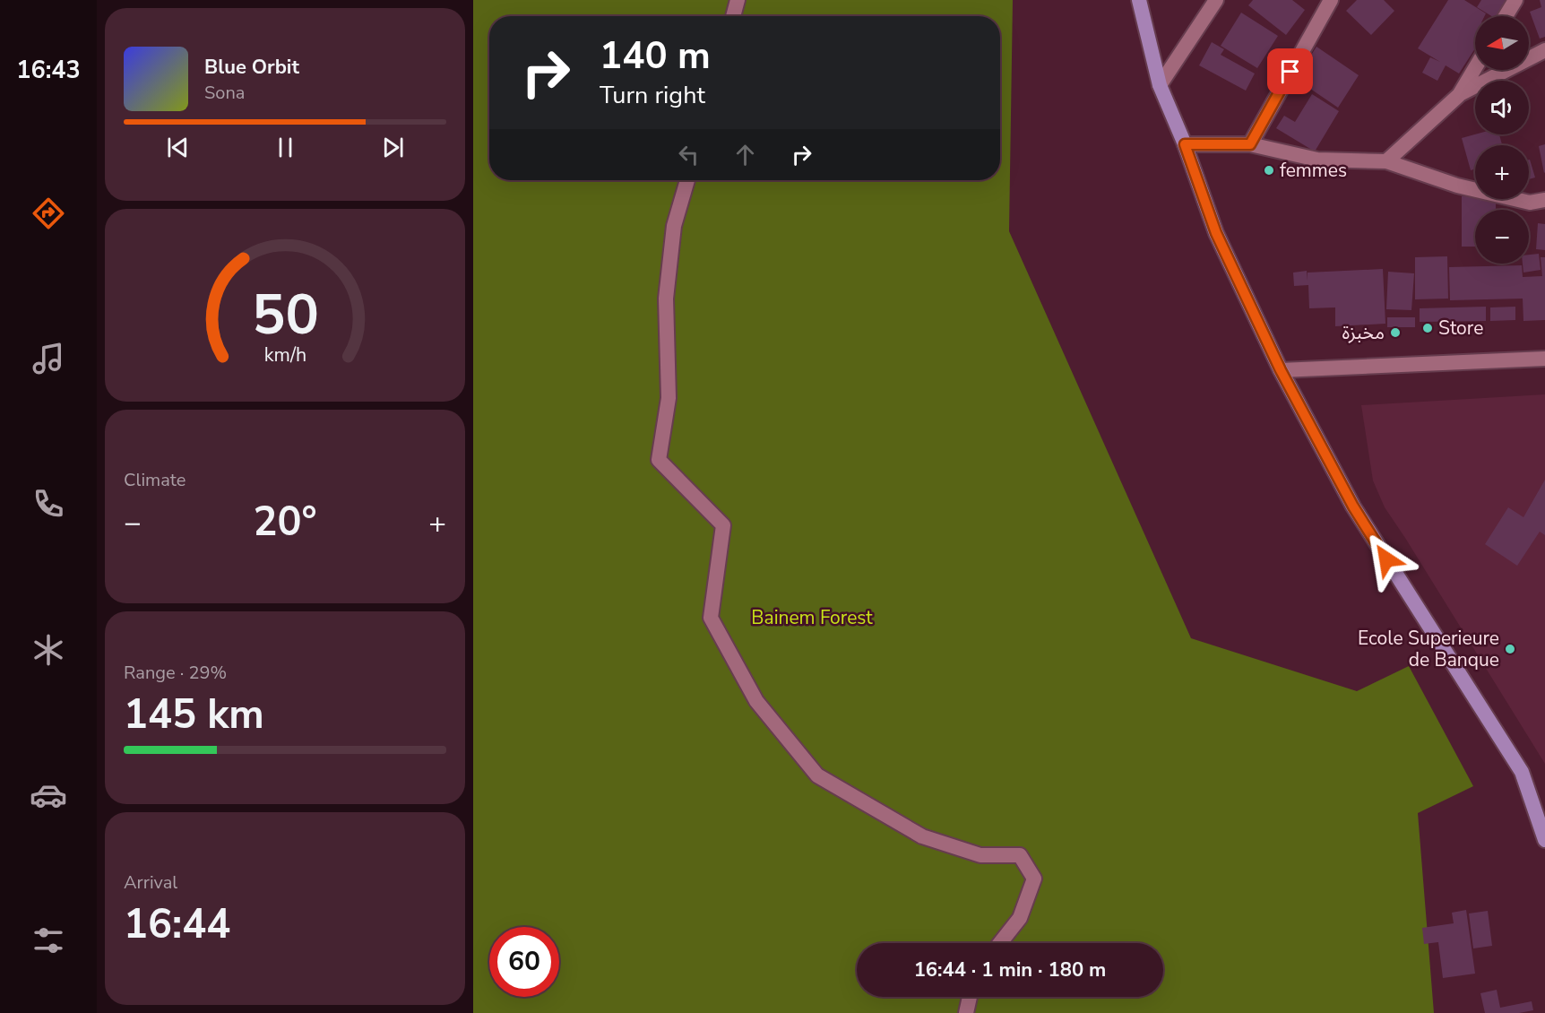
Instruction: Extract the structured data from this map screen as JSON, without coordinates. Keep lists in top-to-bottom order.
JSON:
{
  "parks": ["Bainem Forest"],
  "places": [
    "femmes",
    "Store",
    "مخبزة",
    "Ecole Superieure de Banque"
  ],
  "north": "left",
  "page": {
    "tabs": "16:43",
    "map_buttons": ["+", "−"],
    "turn": ["140 m", "Turn right"],
    "song": ["Blue Orbit", "Sona"],
    "tile": [
      "Climate",
      ["Range · 29%", "145 km"],
      ["Arrival", "16:44"]
    ],
    "heat": ["−", "20°", "+"],
    "limit": "60",
    "trip": "16:44 · 1 min · 180 m",
    "gauge": ["50", "km/h"]
  }
}
